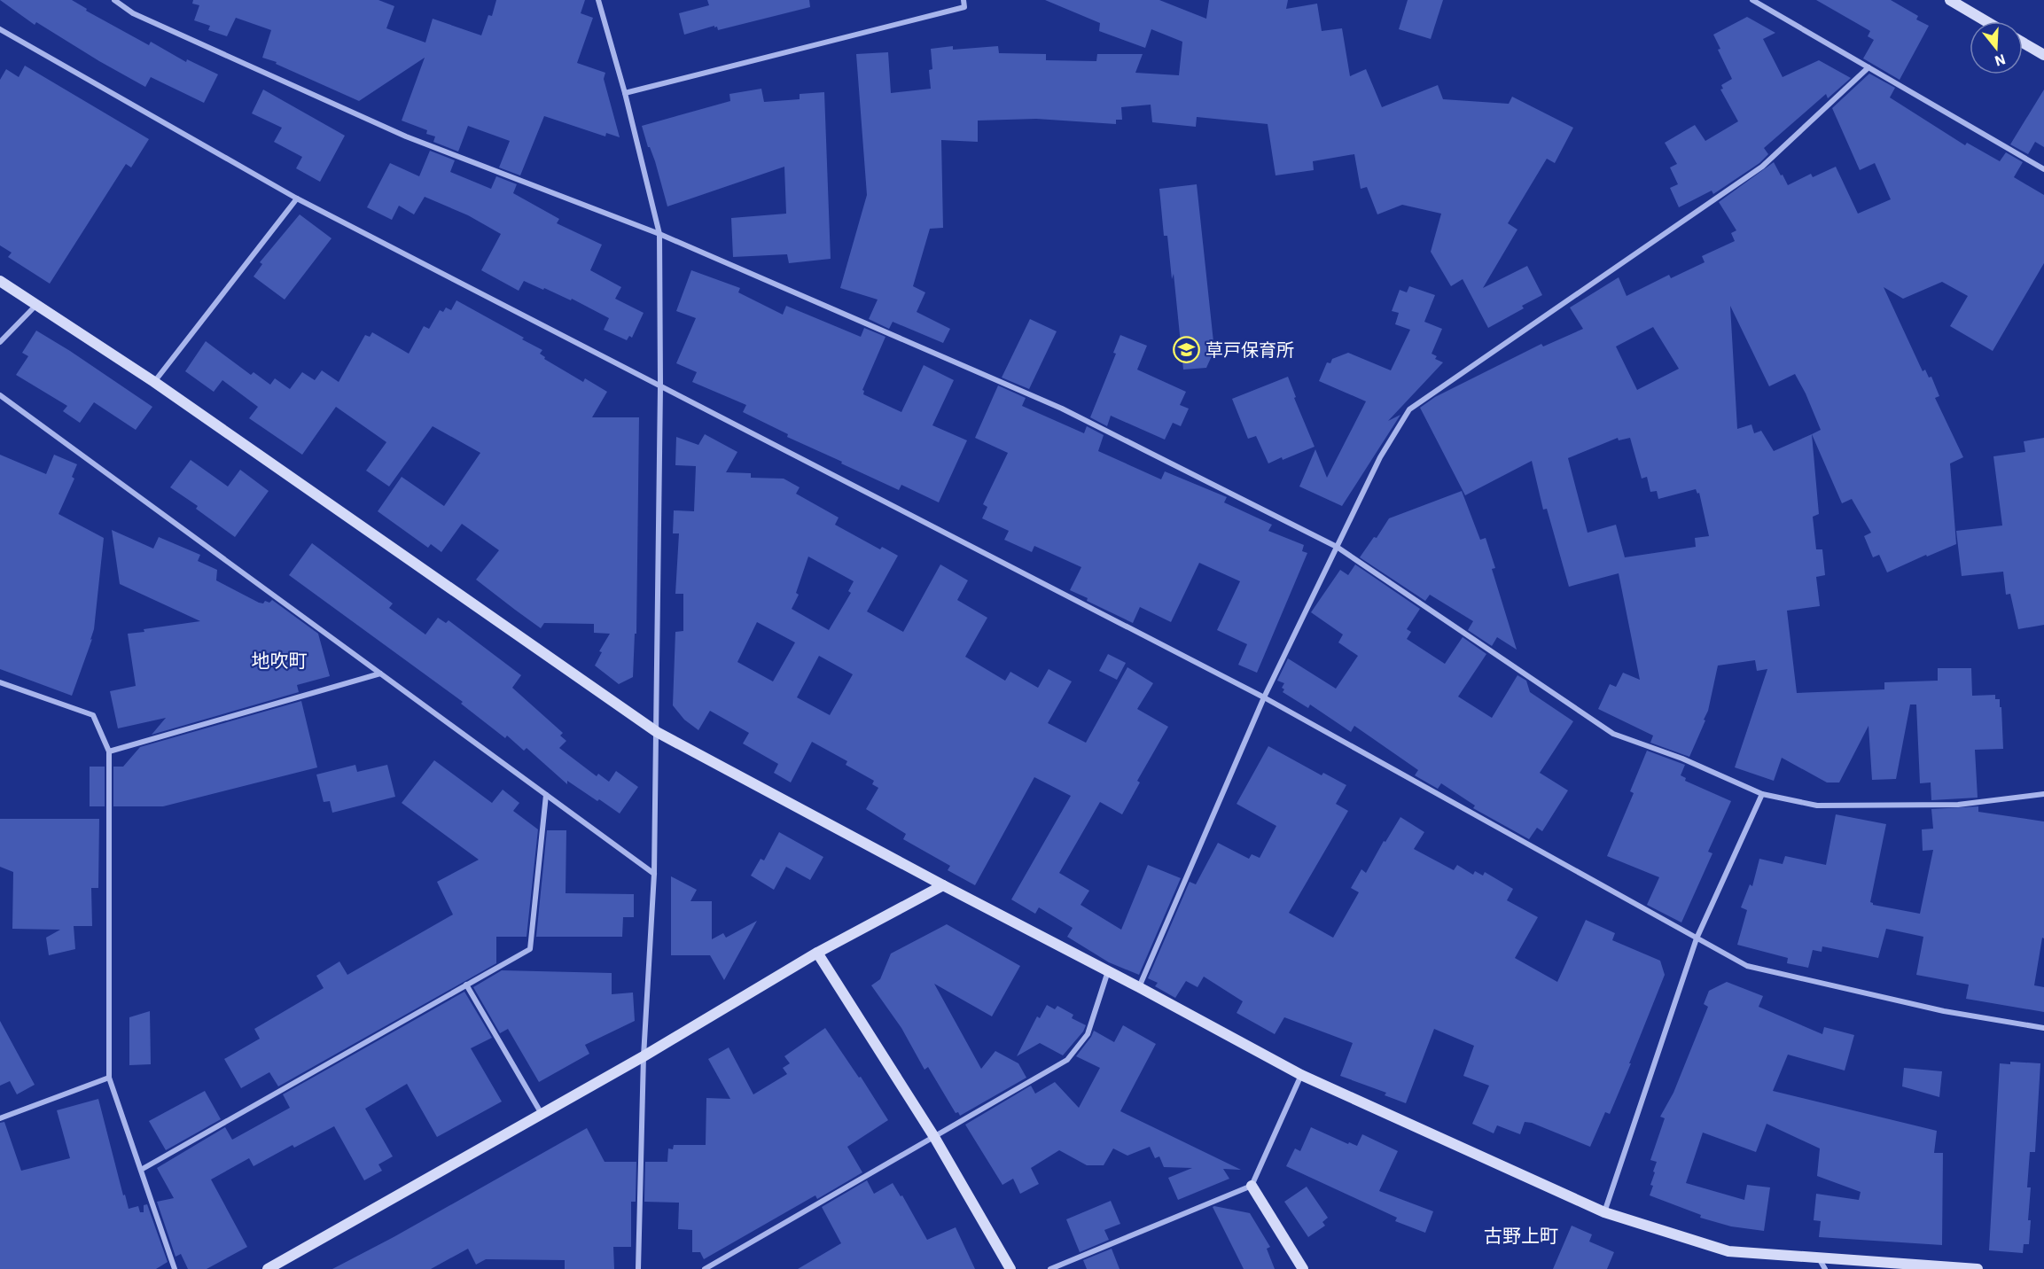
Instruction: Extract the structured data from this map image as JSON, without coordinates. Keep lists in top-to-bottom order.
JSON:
{
  "districts": ["地吹町", "古野上町"],
  "places": {
    "school or university": ["草戸保育所"]
  },
  "north": "bottom"
}
